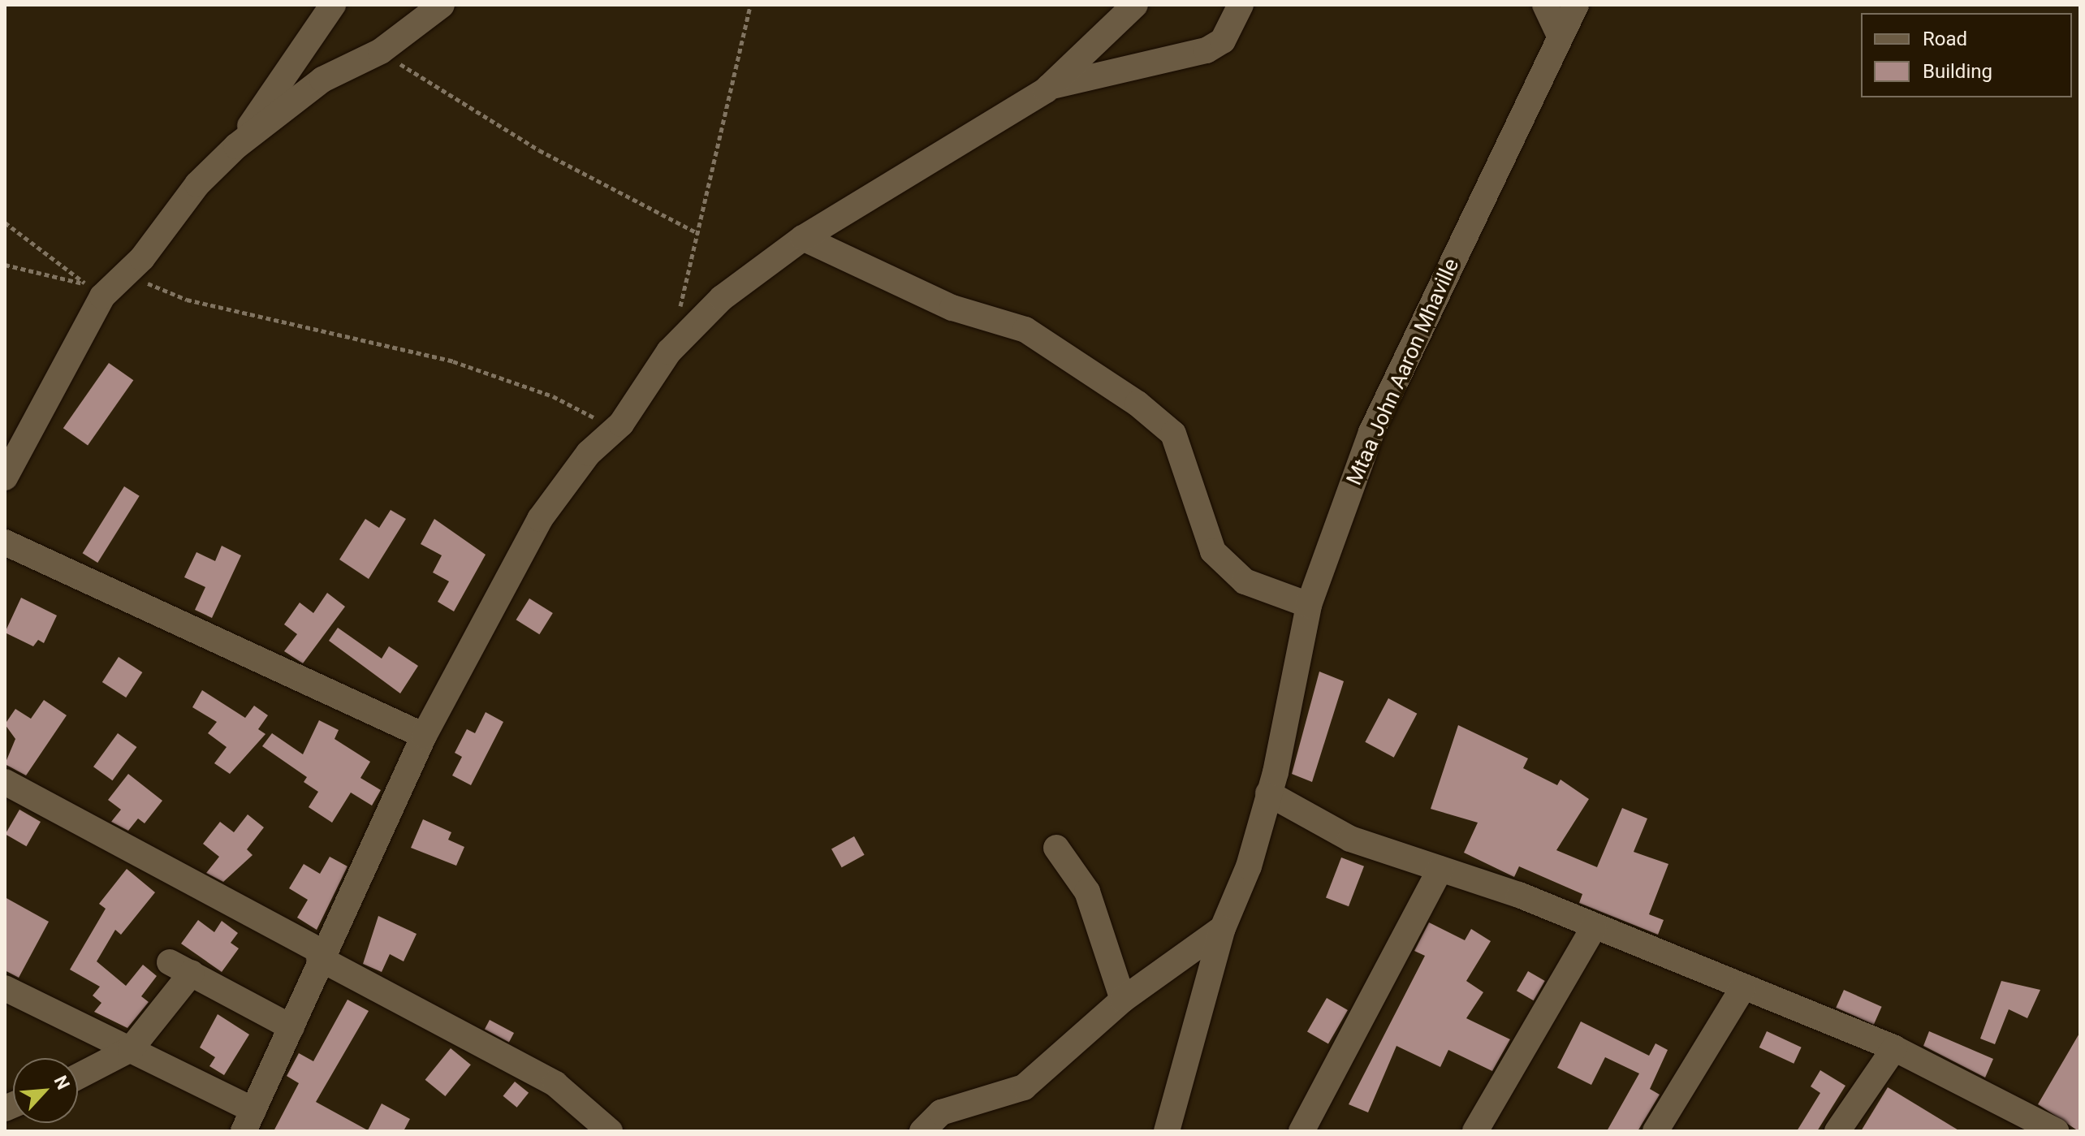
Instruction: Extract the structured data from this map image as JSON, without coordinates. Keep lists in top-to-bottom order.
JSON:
{
  "streets": {
    "street": ["Mtaa John Aaron Mhaville"]
  },
  "legend": ["Road", "Building"],
  "north": "top right"
}
